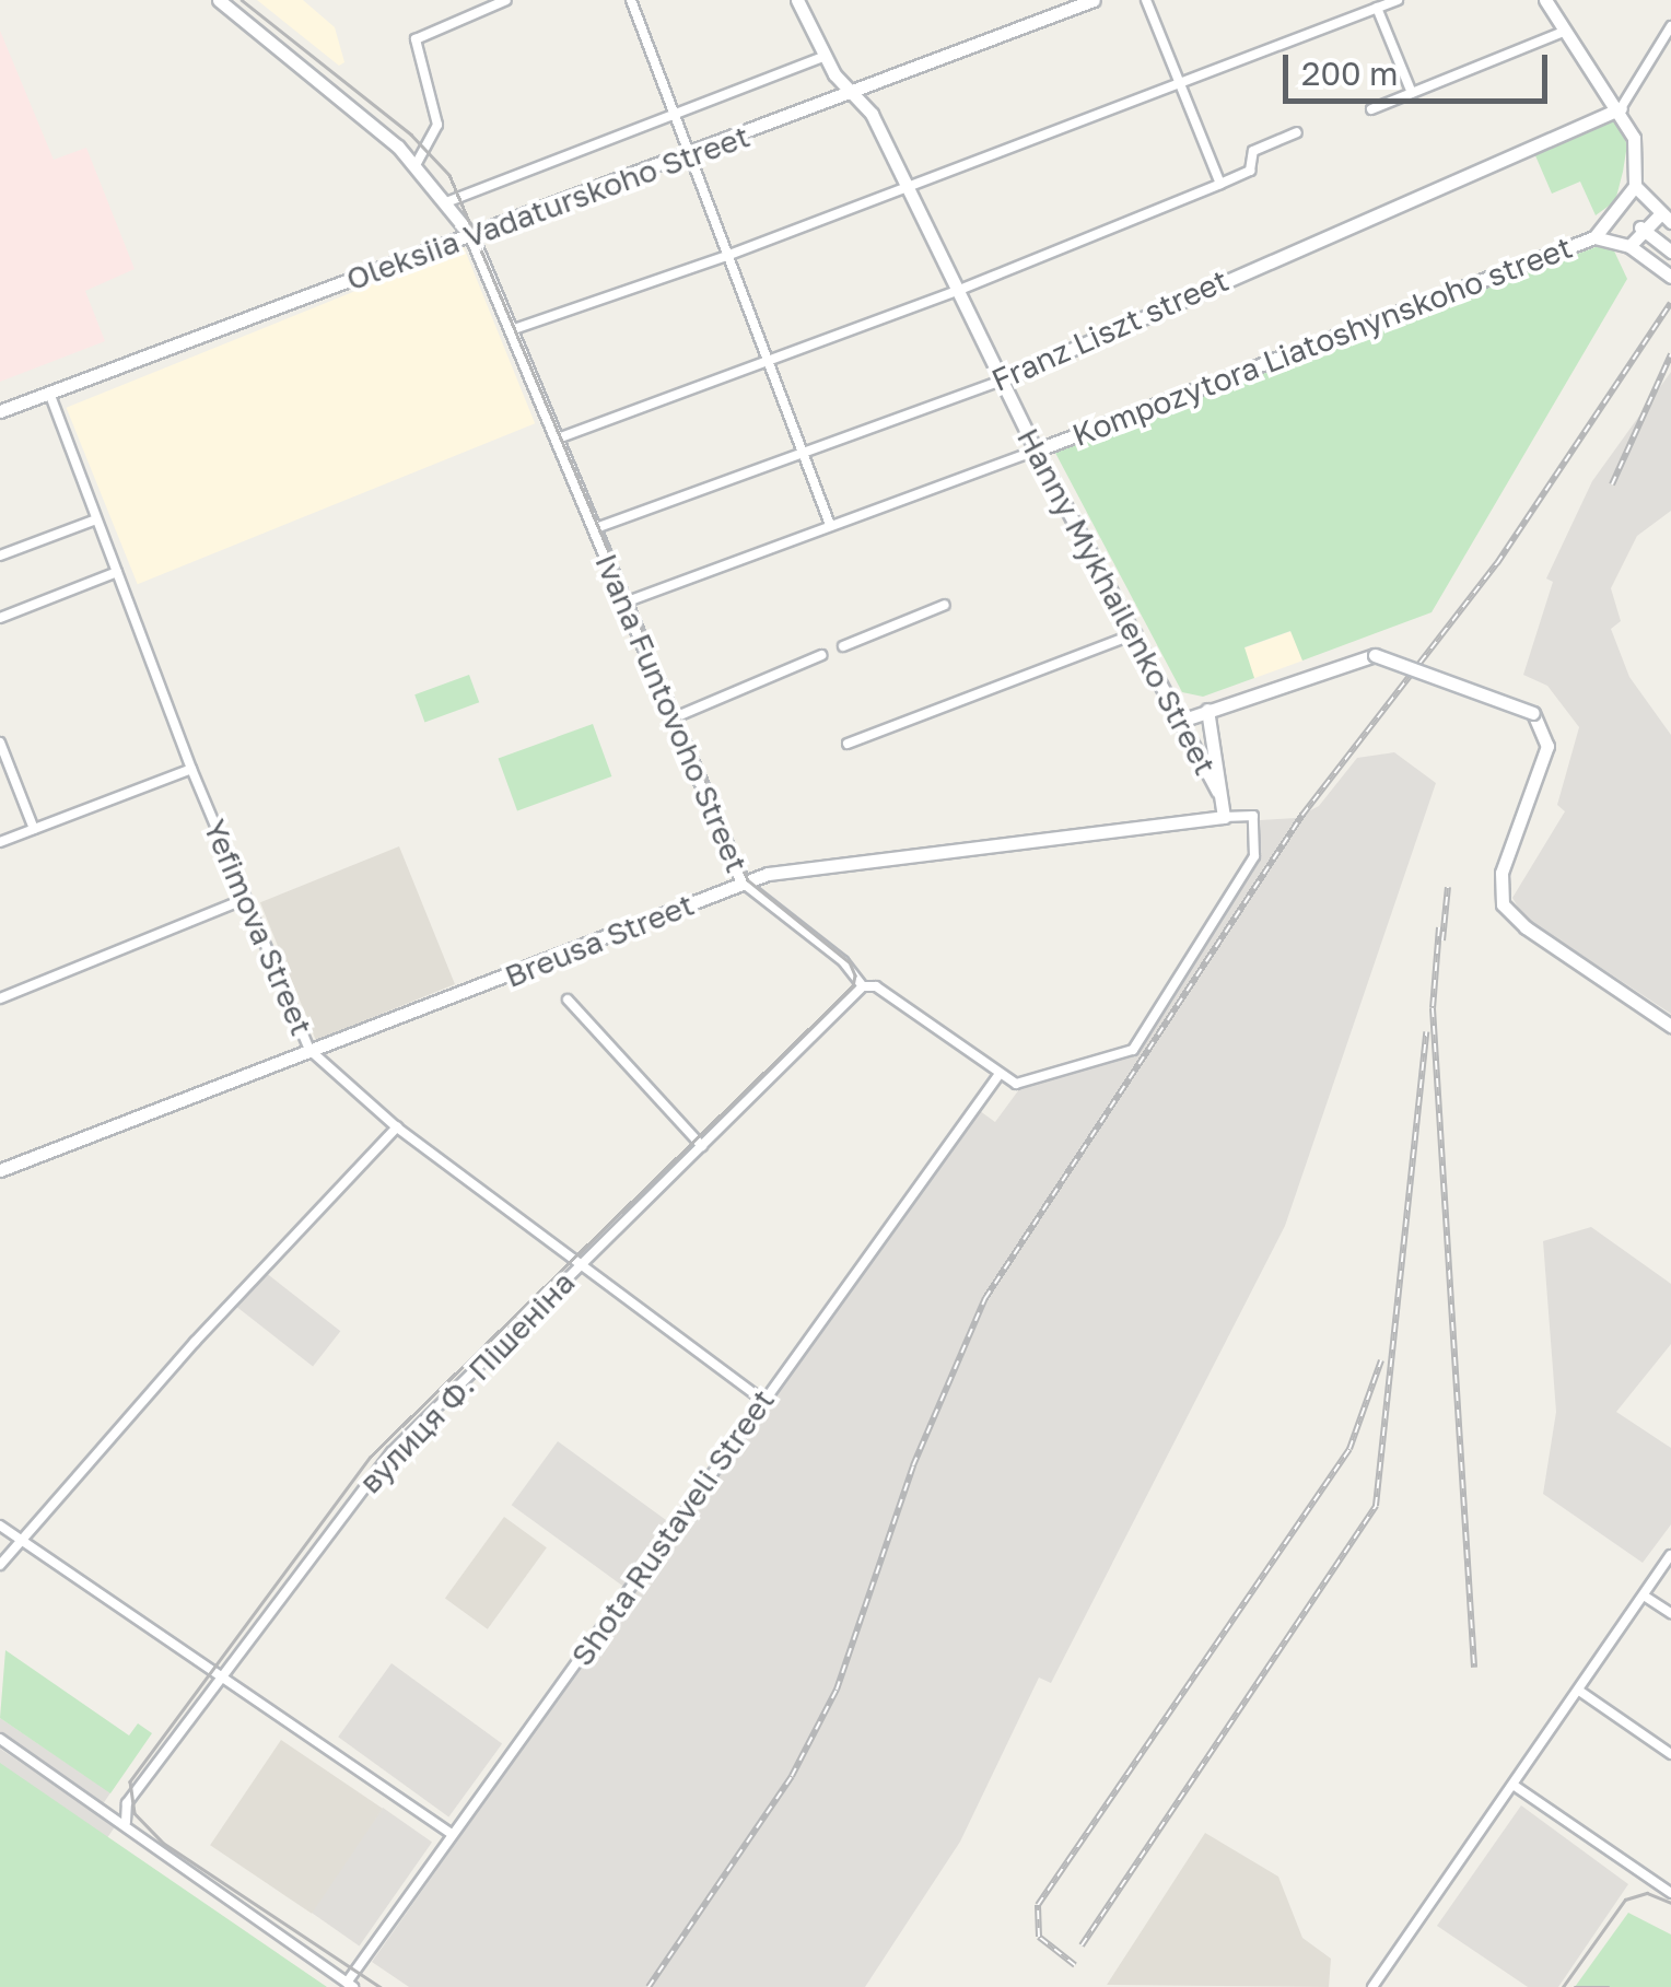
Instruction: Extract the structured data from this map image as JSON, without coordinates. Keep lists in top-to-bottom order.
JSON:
{
  "streets": {
    "street": [
      "Oleksiia Vadaturskoho Street",
      "Franz Liszt street",
      "Kompozytora Liatoshynskoho street",
      "Hanny Mykhailenko Street",
      "Ivana Funtovoho Street",
      "Yefimova Street",
      "Breusa Street",
      "вулиця Ф. Пішеніна",
      "Shota Rustaveli Street"
    ]
  },
  "crossings": [
    ["Oleksiia Vadaturskoho Street", "Hanny Mykhailenko Street"],
    ["Oleksiia Vadaturskoho Street", "Ivana Funtovoho Street"],
    ["Oleksiia Vadaturskoho Street", "Yefimova Street"],
    ["Franz Liszt street", "Hanny Mykhailenko Street"],
    ["Franz Liszt street", "Ivana Funtovoho Street"],
    ["Kompozytora Liatoshynskoho street", "Hanny Mykhailenko Street"],
    ["Hanny Mykhailenko Street", "Breusa Street"],
    ["Ivana Funtovoho Street", "Breusa Street"],
    ["Ivana Funtovoho Street", "вулиця Ф. Пішеніна"],
    ["Ivana Funtovoho Street", "Shota Rustaveli Street"],
    ["Yefimova Street", "Breusa Street"],
    ["Yefimova Street", "вулиця Ф. Пішеніна"],
    ["Yefimova Street", "Shota Rustaveli Street"]
  ],
  "scale_bar": "200 m"
}
